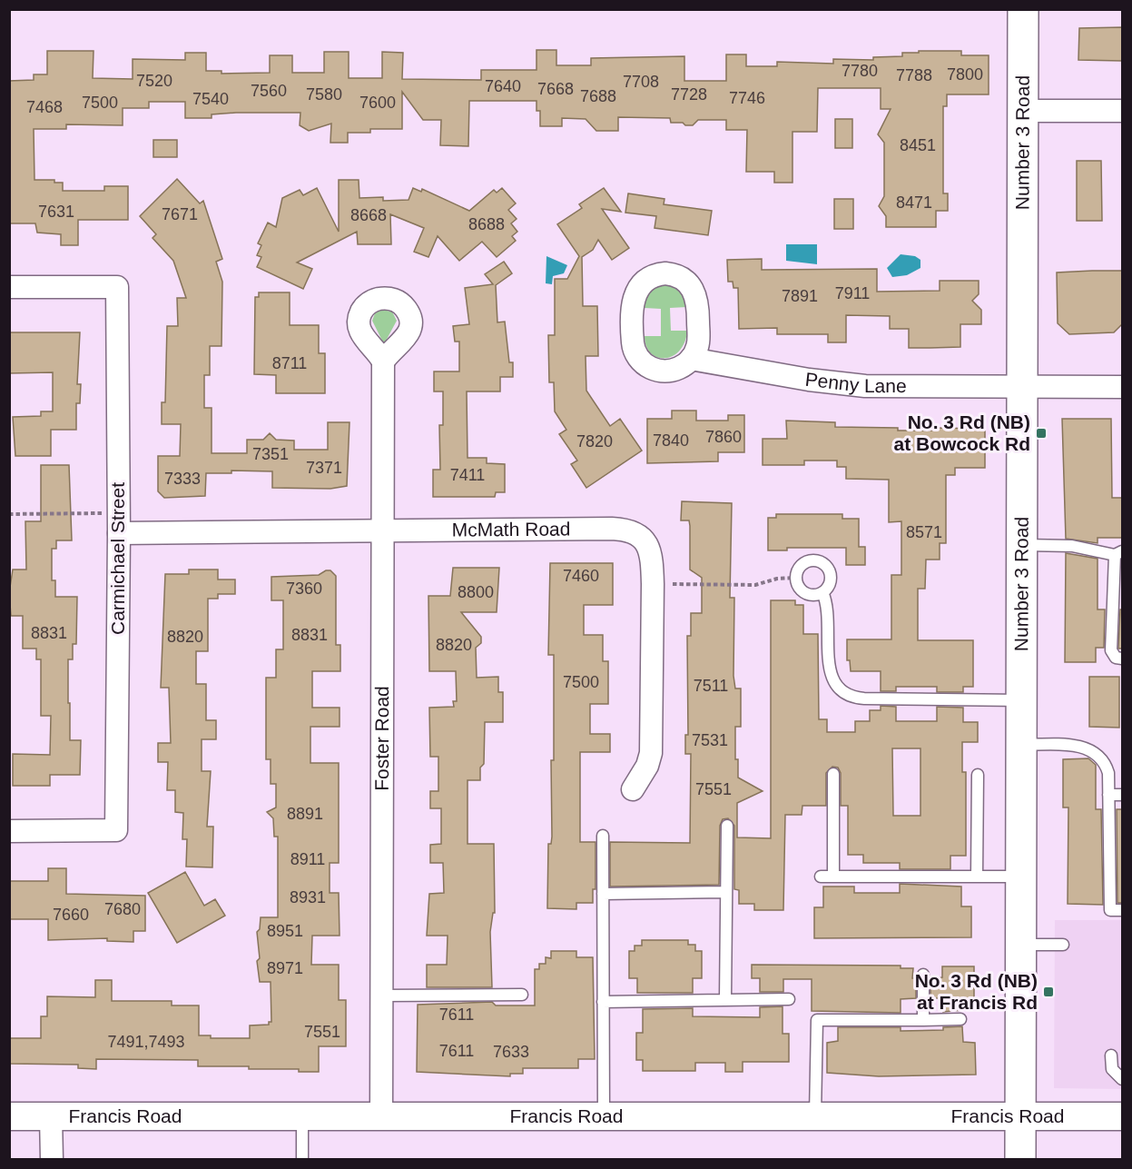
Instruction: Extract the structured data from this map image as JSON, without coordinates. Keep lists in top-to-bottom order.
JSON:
{
  "streets": {
    "main road": ["Number 3 Road"],
    "street": [
      "Penny Lane",
      "McMath Road",
      "Carmichael Street",
      "Foster Road",
      "Francis Road"
    ]
  },
  "crossings": [
    ["Number 3 Road", "Penny Lane"],
    ["Number 3 Road", "Francis Road"],
    ["McMath Road", "Carmichael Street"],
    ["McMath Road", "Foster Road"],
    ["Foster Road", "Francis Road"]
  ],
  "places": {
    "transit": ["No. 3 Rd (NB) at Bowcock Rd", "No. 3 Rd (NB) at Francis Rd"]
  },
  "house_numbers": [
    "7780",
    "7800",
    "7788",
    "7520",
    "7708",
    "7640",
    "7668",
    "7560",
    "7580",
    "7728",
    "7688",
    "7746",
    "7540",
    "7500",
    "7600",
    "7468",
    "8451",
    "8471",
    "7631",
    "7671",
    "8668",
    "8688",
    "7911",
    "7891",
    "8711",
    "7860",
    "7840",
    "7820",
    "7351",
    "7371",
    "7411",
    "7333",
    "8571",
    "7460",
    "7360",
    "8800",
    "8831",
    "8831",
    "8820",
    "8820",
    "7500",
    "7511",
    "7531",
    "7551",
    "8891",
    "8911",
    "8931",
    "7680",
    "7660",
    "8951",
    "8971",
    "7611",
    "7551",
    "7491,7493",
    "7611",
    "7633"
  ]
}
